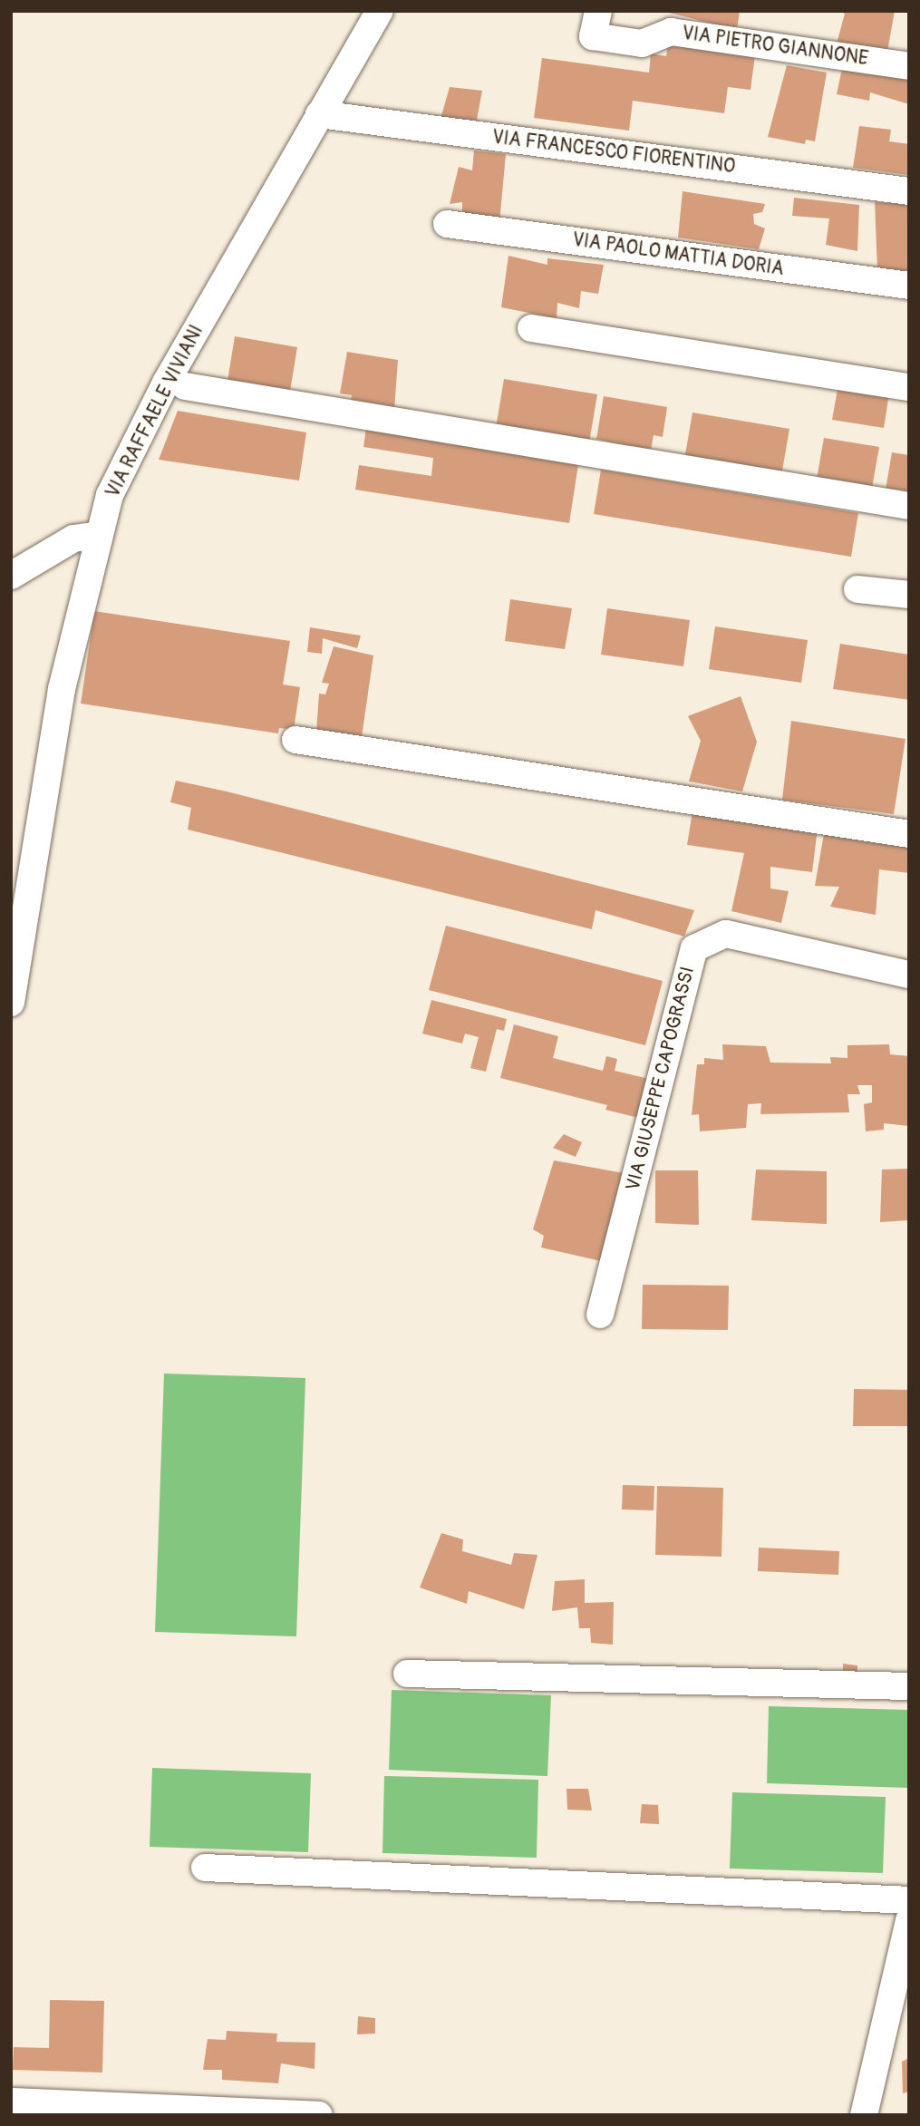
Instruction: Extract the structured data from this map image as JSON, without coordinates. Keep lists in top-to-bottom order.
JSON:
{
  "streets": {
    "street": [
      "VIA PIETRO GIANNONE",
      "VIA FRANCESCO FIORENTINO",
      "VIA PAOLO MATTIA DORIA",
      "VIA RAFFAELE VIVIANI",
      "VIA GIUSEPPE CAPOGRASSI"
    ]
  },
  "crossings": [
    ["VIA FRANCESCO FIORENTINO", "VIA RAFFAELE VIVIANI"]
  ]
}
